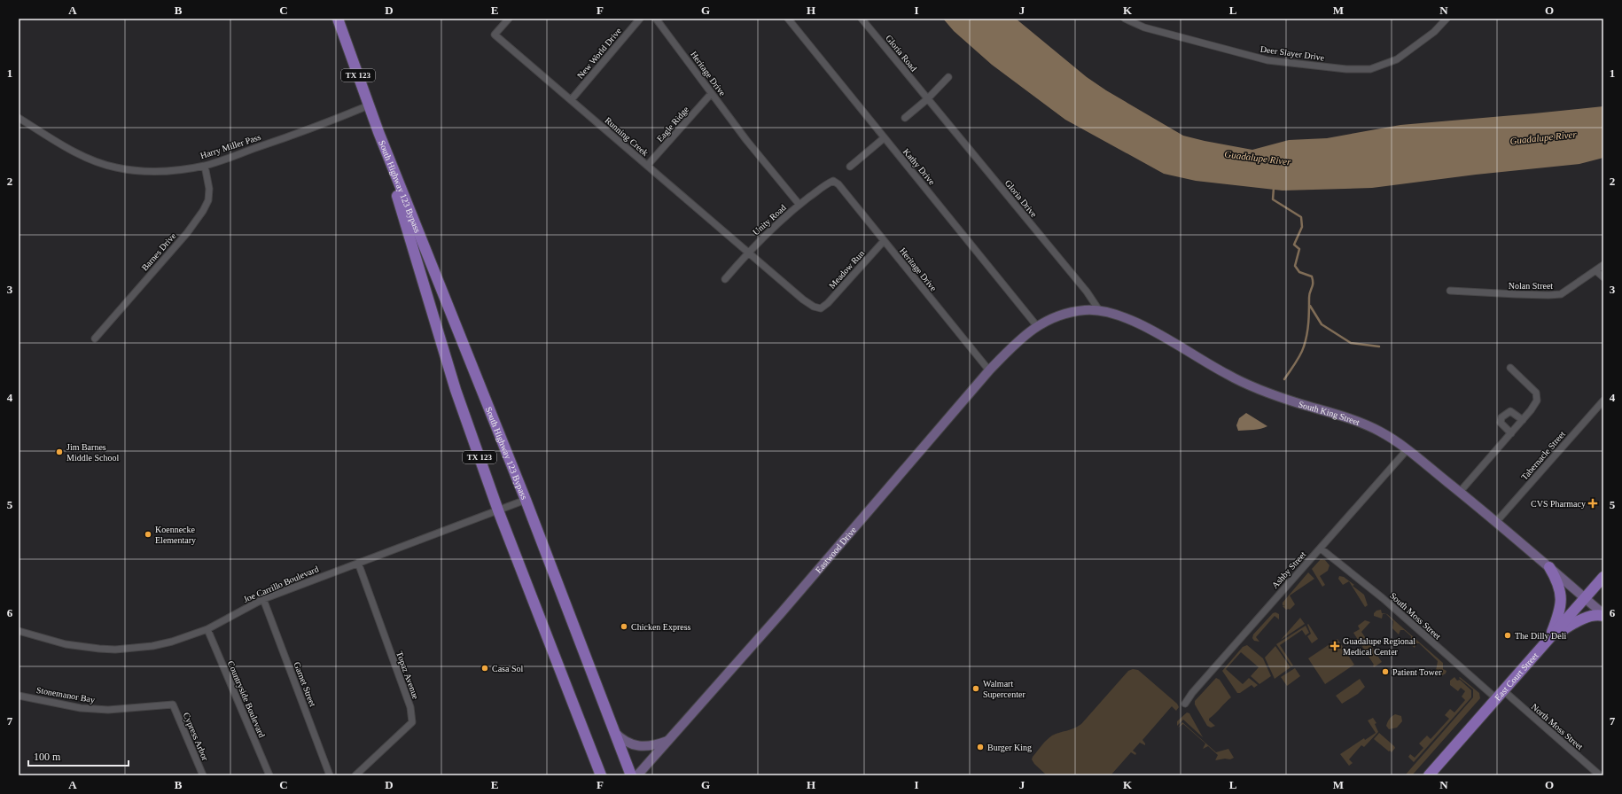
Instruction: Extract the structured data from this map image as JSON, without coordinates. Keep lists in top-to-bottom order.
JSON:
{
  "streets": {
    "main road": [
      "TX 123",
      "South Highway 123 Bypass",
      "South King Street",
      "Eastwood Drive",
      "East Court Street"
    ],
    "street": [
      "New World Drive",
      "Gloria Road",
      "Deer Slayer Drive",
      "Heritage Drive",
      "Eagle Ridge",
      "Running Creek",
      "Harry Miller Pass",
      "Kathy Drive",
      "Gloria Drive",
      "Unity Road",
      "Barnes Drive",
      "Meadow Run",
      "Nolan Street",
      "Tabernacle Street",
      "Ashby Street",
      "Joe Carrillo Boulevard",
      "South Moss Street",
      "Topaz Avenue",
      "Garnet Street",
      "Stonemanor Bay",
      "Countryside Boulevard",
      "North Moss Street",
      "Cypress Arbor"
    ]
  },
  "crossings": [
    ["New World Drive", "Running Creek"],
    ["Gloria Road", "Gloria Drive"],
    ["Heritage Drive", "Eagle Ridge"],
    ["Heritage Drive", "Unity Road"],
    ["Heritage Drive", "Meadow Run"],
    ["Heritage Drive", "Eastwood Drive"],
    ["Eagle Ridge", "Running Creek"],
    ["Running Creek", "Unity Road"],
    ["Running Creek", "Meadow Run"],
    ["Harry Miller Pass", "South Highway 123 Bypass"],
    ["Harry Miller Pass", "Barnes Drive"],
    ["Kathy Drive", "South King Street"],
    ["Kathy Drive", "Eastwood Drive"],
    ["South Highway 123 Bypass", "Joe Carrillo Boulevard"],
    ["Gloria Drive", "South King Street"],
    ["South King Street", "Tabernacle Street"],
    ["South King Street", "Eastwood Drive"],
    ["South King Street", "Ashby Street"],
    ["South King Street", "East Court Street"],
    ["Ashby Street", "South Moss Street"],
    ["Joe Carrillo Boulevard", "Topaz Avenue"],
    ["Joe Carrillo Boulevard", "Garnet Street"],
    ["Joe Carrillo Boulevard", "Countryside Boulevard"],
    ["South Moss Street", "East Court Street"],
    ["South Moss Street", "North Moss Street"],
    ["East Court Street", "North Moss Street"],
    ["Stonemanor Bay", "Cypress Arbor"]
  ],
  "water": ["Guadalupe River"],
  "places": {
    "other": [
      "Jim Barnes Middle School",
      "Koennecke Elementary",
      "Chicken Express",
      "The Dilly Deli",
      "Casa Sol",
      "Patient Tower",
      "Walmart Supercenter",
      "Burger King"
    ],
    "health": ["CVS Pharmacy", "Guadalupe Regional Medical Center"]
  },
  "scale_bar": "100 m",
  "grid": {
    "columns": [
      "A",
      "B",
      "C",
      "D",
      "E",
      "F",
      "G",
      "H",
      "I",
      "J",
      "K",
      "L",
      "M",
      "N",
      "O"
    ],
    "rows": [
      "1",
      "2",
      "3",
      "4",
      "5",
      "6",
      "7"
    ]
  }
}
